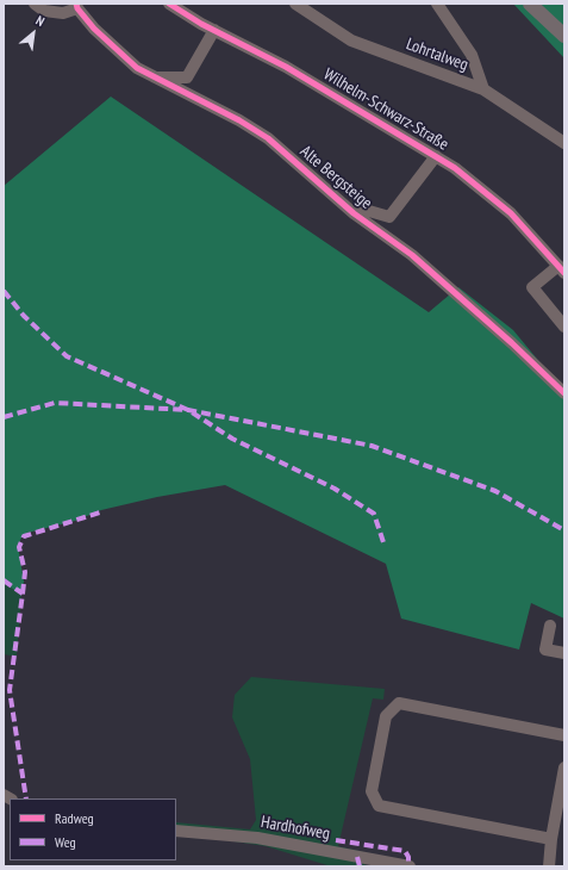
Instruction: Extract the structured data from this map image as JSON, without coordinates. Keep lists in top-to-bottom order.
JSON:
{
  "streets": {
    "street": [
      "Lohrtalweg",
      "Wilhelm-Schwarz-Straße",
      "Alte Bergsteige",
      "Hardhofweg"
    ]
  },
  "crossings": [
    ["Wilhelm-Schwarz-Straße", "Alte Bergsteige"]
  ],
  "legend": ["Radweg", "Weg"],
  "north": "top right"
}
